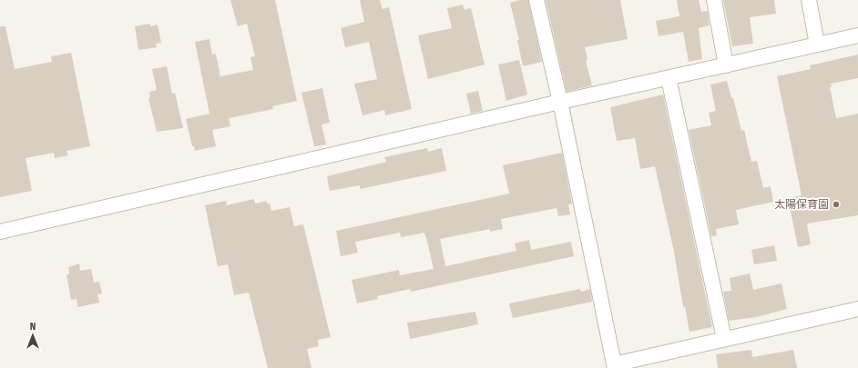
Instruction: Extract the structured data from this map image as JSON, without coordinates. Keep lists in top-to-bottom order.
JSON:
{
  "places": ["太陽保育園"],
  "north": "top"
}
